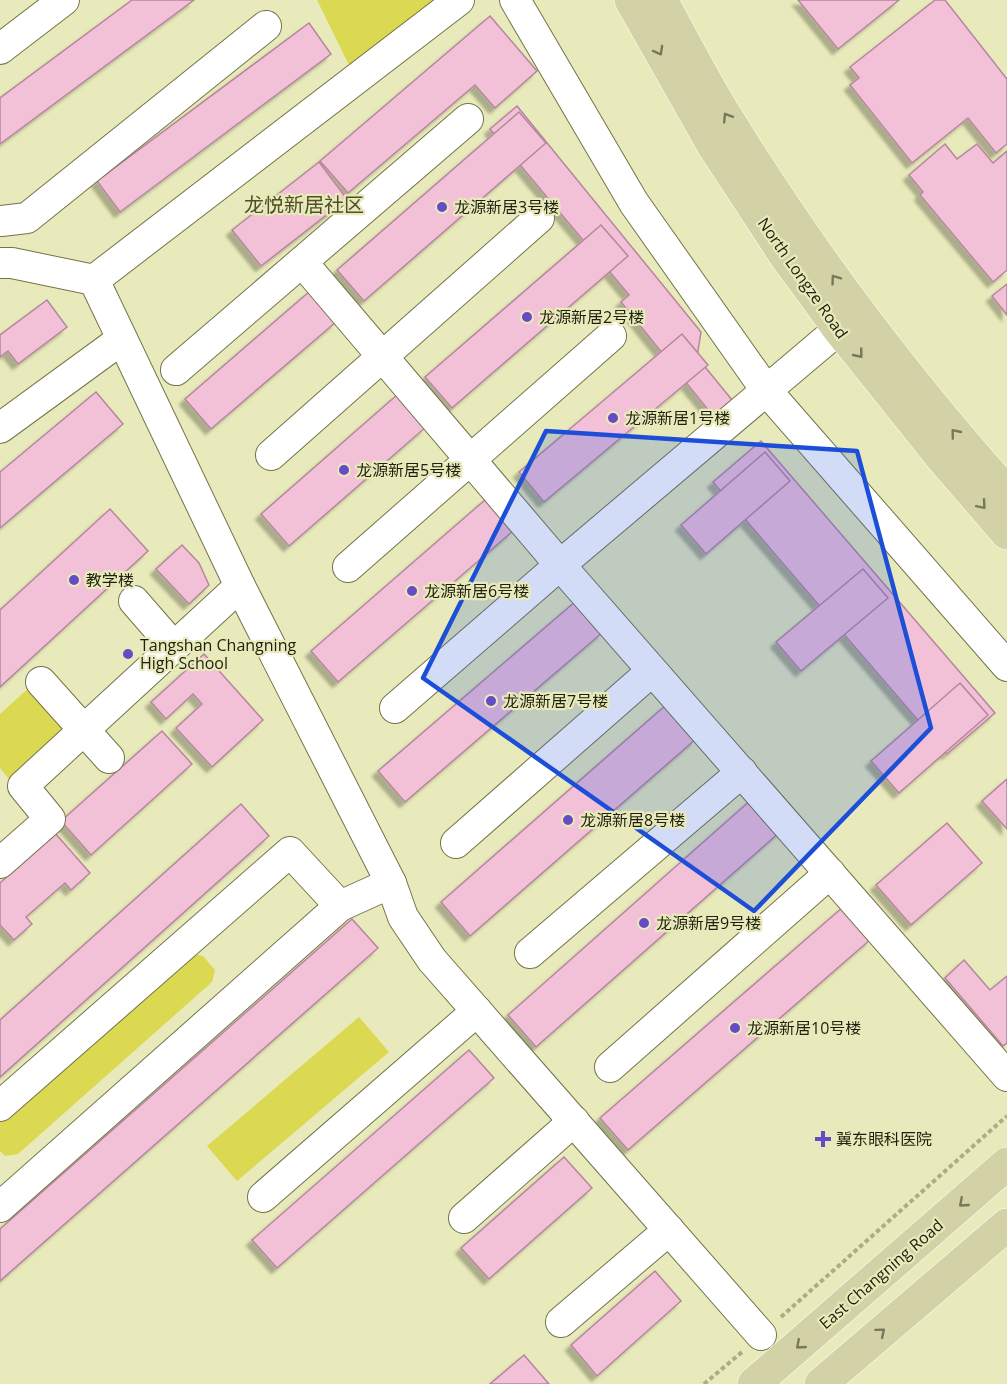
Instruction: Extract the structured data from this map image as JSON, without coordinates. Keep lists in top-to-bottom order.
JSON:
{
  "streets": {
    "main road": ["North Longze Road", "East Changning Road"]
  },
  "districts": ["龙悦新居社区"],
  "places": {
    "other": [
      "龙源新居3号楼",
      "龙源新居2号楼",
      "龙源新居1号楼",
      "龙源新居5号楼",
      "教学楼",
      "龙源新居6号楼",
      "Tangshan Changning High School",
      "龙源新居7号楼",
      "龙源新居8号楼",
      "龙源新居9号楼",
      "龙源新居10号楼"
    ],
    "health": ["冀东眼科医院"]
  }
}
